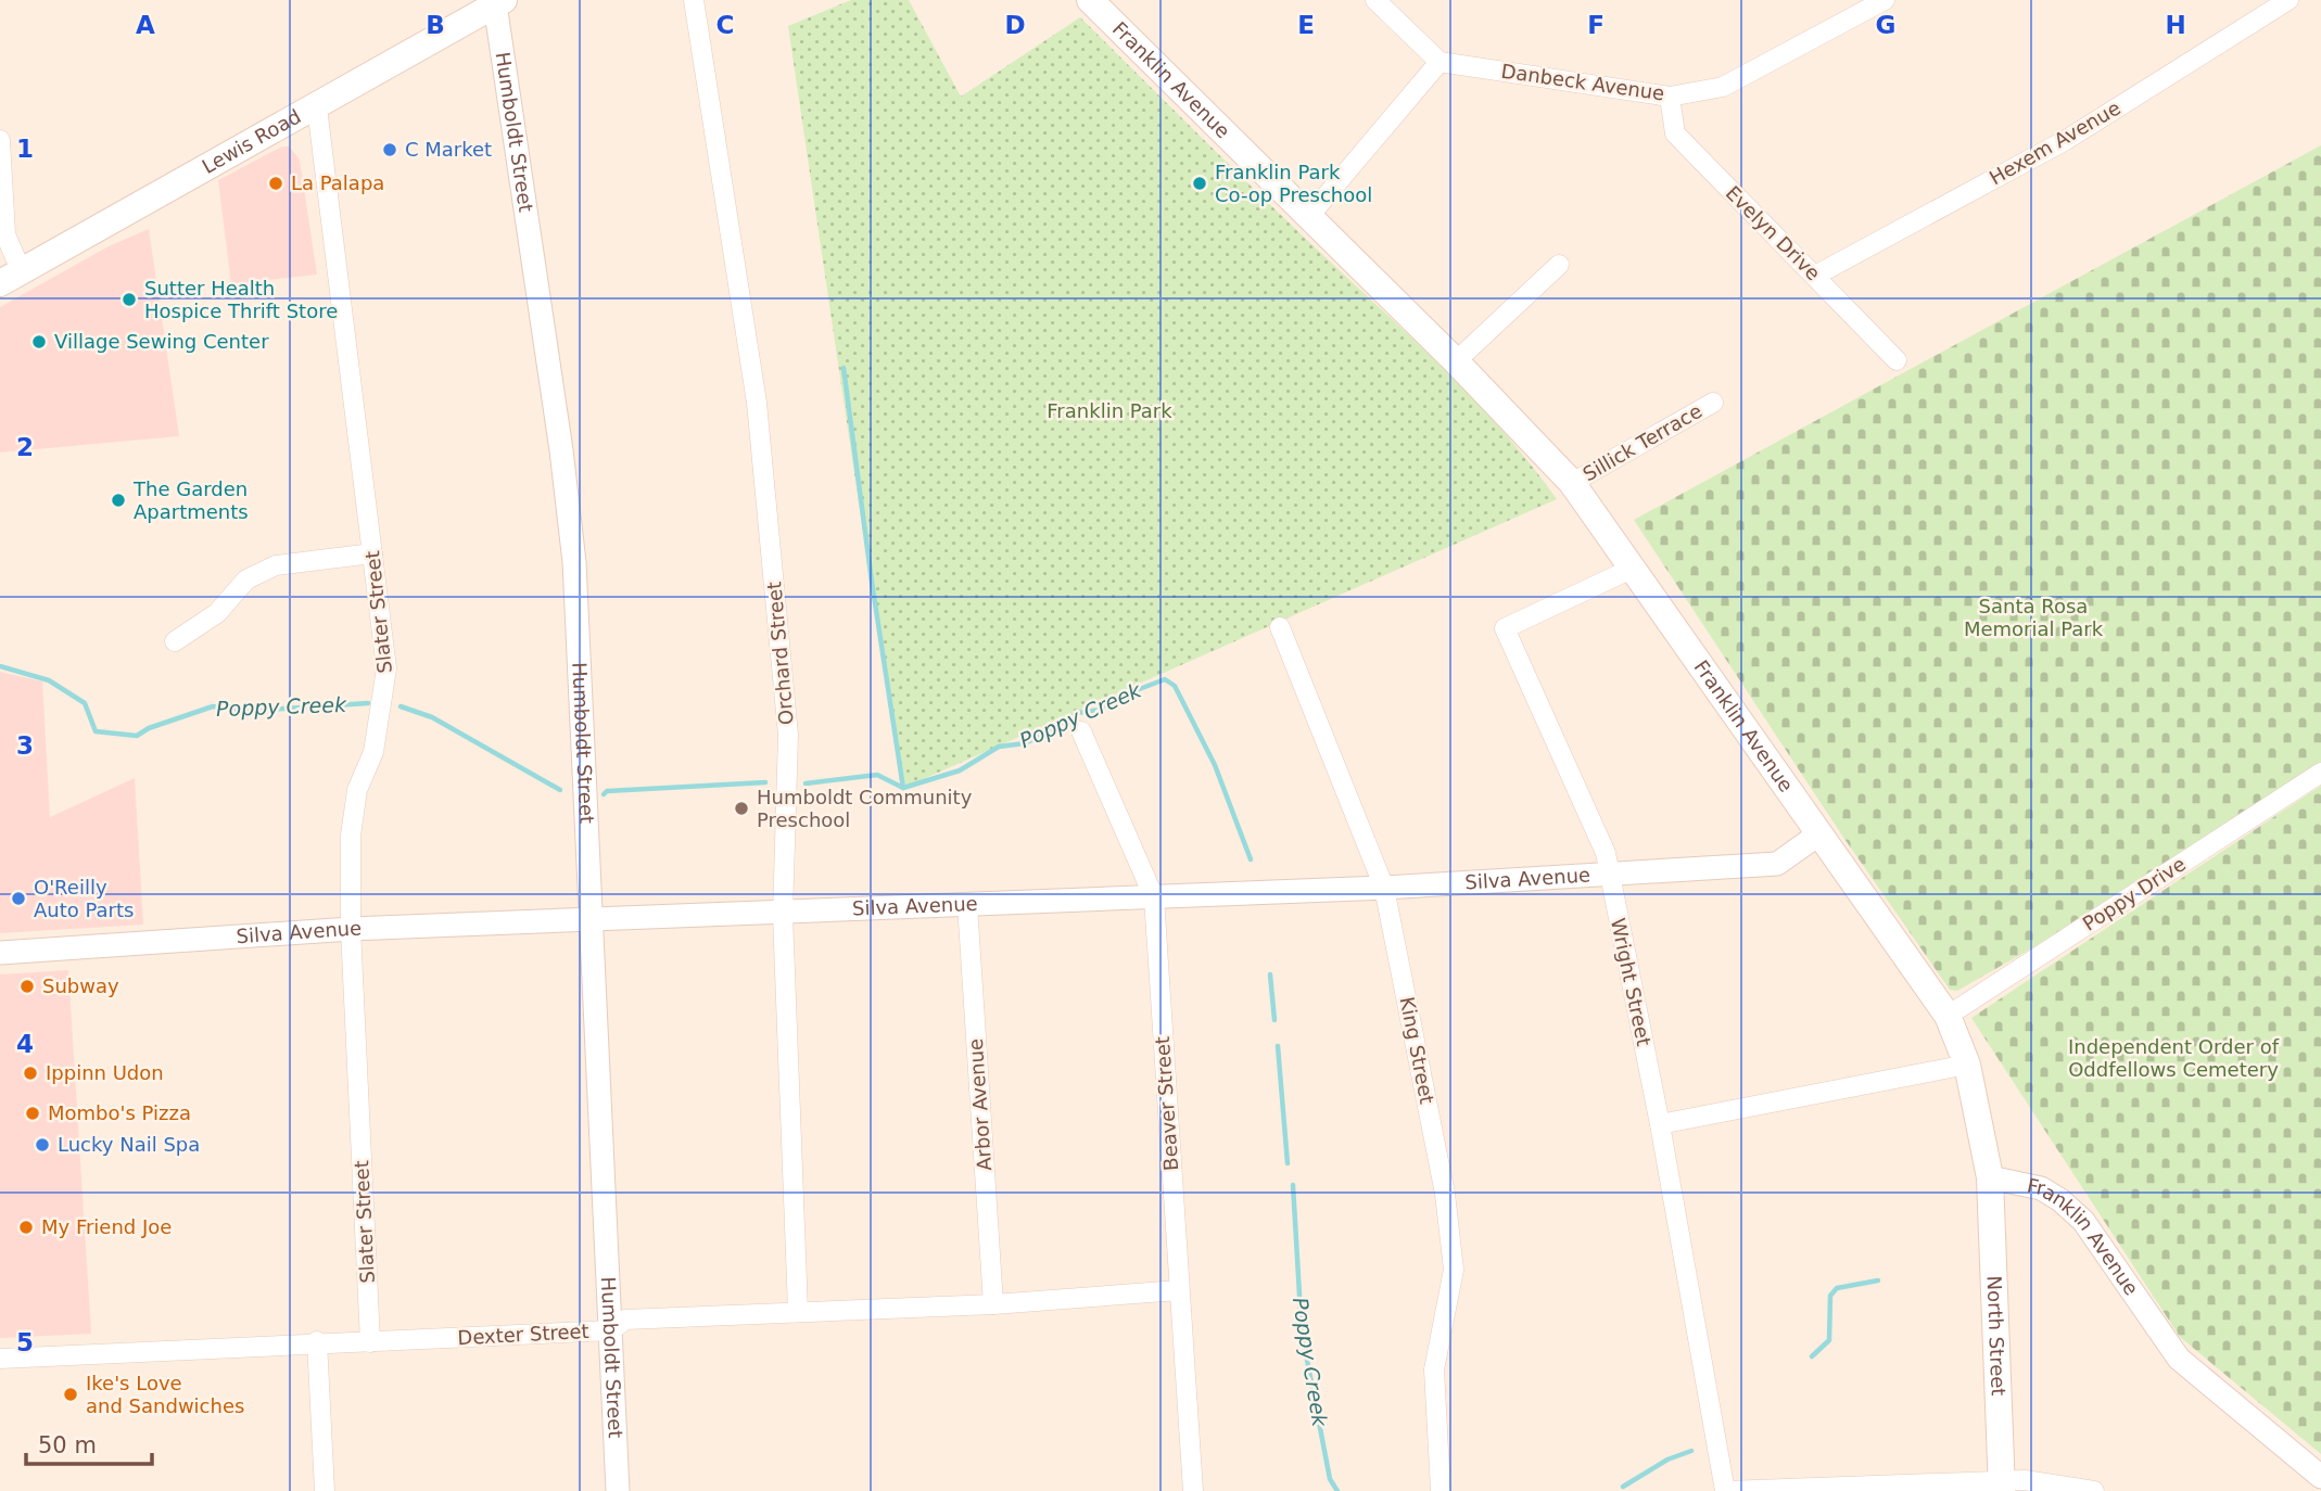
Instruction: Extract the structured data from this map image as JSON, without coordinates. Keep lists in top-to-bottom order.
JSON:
{
  "streets": {
    "main road": ["Franklin Avenue", "Lewis Road", "North Street"],
    "street": [
      "Danbeck Avenue",
      "Humboldt Street",
      "Hexem Avenue",
      "Evelyn Drive",
      "Sillick Terrace",
      "Slater Street",
      "Orchard Street",
      "Silva Avenue",
      "Poppy Drive",
      "Wright Street",
      "King Street",
      "Beaver Street",
      "Arbor Avenue",
      "Dexter Street"
    ]
  },
  "crossings": [
    ["Franklin Avenue", "Sillick Terrace"],
    ["Franklin Avenue", "Silva Avenue"],
    ["Franklin Avenue", "Poppy Drive"],
    ["Franklin Avenue", "Wright Street"],
    ["Franklin Avenue", "North Street"],
    ["Danbeck Avenue", "Evelyn Drive"],
    ["Humboldt Street", "Lewis Road"],
    ["Humboldt Street", "Silva Avenue"],
    ["Humboldt Street", "Dexter Street"],
    ["Lewis Road", "Slater Street"],
    ["Hexem Avenue", "Evelyn Drive"],
    ["Slater Street", "Silva Avenue"],
    ["Slater Street", "Dexter Street"],
    ["Orchard Street", "Silva Avenue"],
    ["Orchard Street", "Dexter Street"],
    ["Silva Avenue", "Wright Street"],
    ["Silva Avenue", "King Street"],
    ["Silva Avenue", "Beaver Street"],
    ["Silva Avenue", "Arbor Avenue"],
    ["Beaver Street", "Dexter Street"],
    ["Arbor Avenue", "Dexter Street"]
  ],
  "water": ["Poppy Creek"],
  "parks": ["Franklin Park", "Santa Rosa Memorial Park", "Independent Order of Oddfellows Cemetery"],
  "places": [
    "C Market",
    "La Palapa",
    "Franklin Park Co-op Preschool",
    "Sutter Health Hospice Thrift Store",
    "Village Sewing Center",
    "The Garden Apartments",
    "Humboldt Community Preschool",
    "O'Reilly Auto Parts",
    "Subway",
    "Ippinn Udon",
    "Mombo's Pizza",
    "Lucky Nail Spa",
    "My Friend Joe",
    "Ike's Love and Sandwiches"
  ],
  "scale_bar": "50 m",
  "grid": {
    "columns": [
      "A",
      "B",
      "C",
      "D",
      "E",
      "F",
      "G",
      "H"
    ],
    "rows": [
      "1",
      "2",
      "3",
      "4",
      "5"
    ]
  }
}
